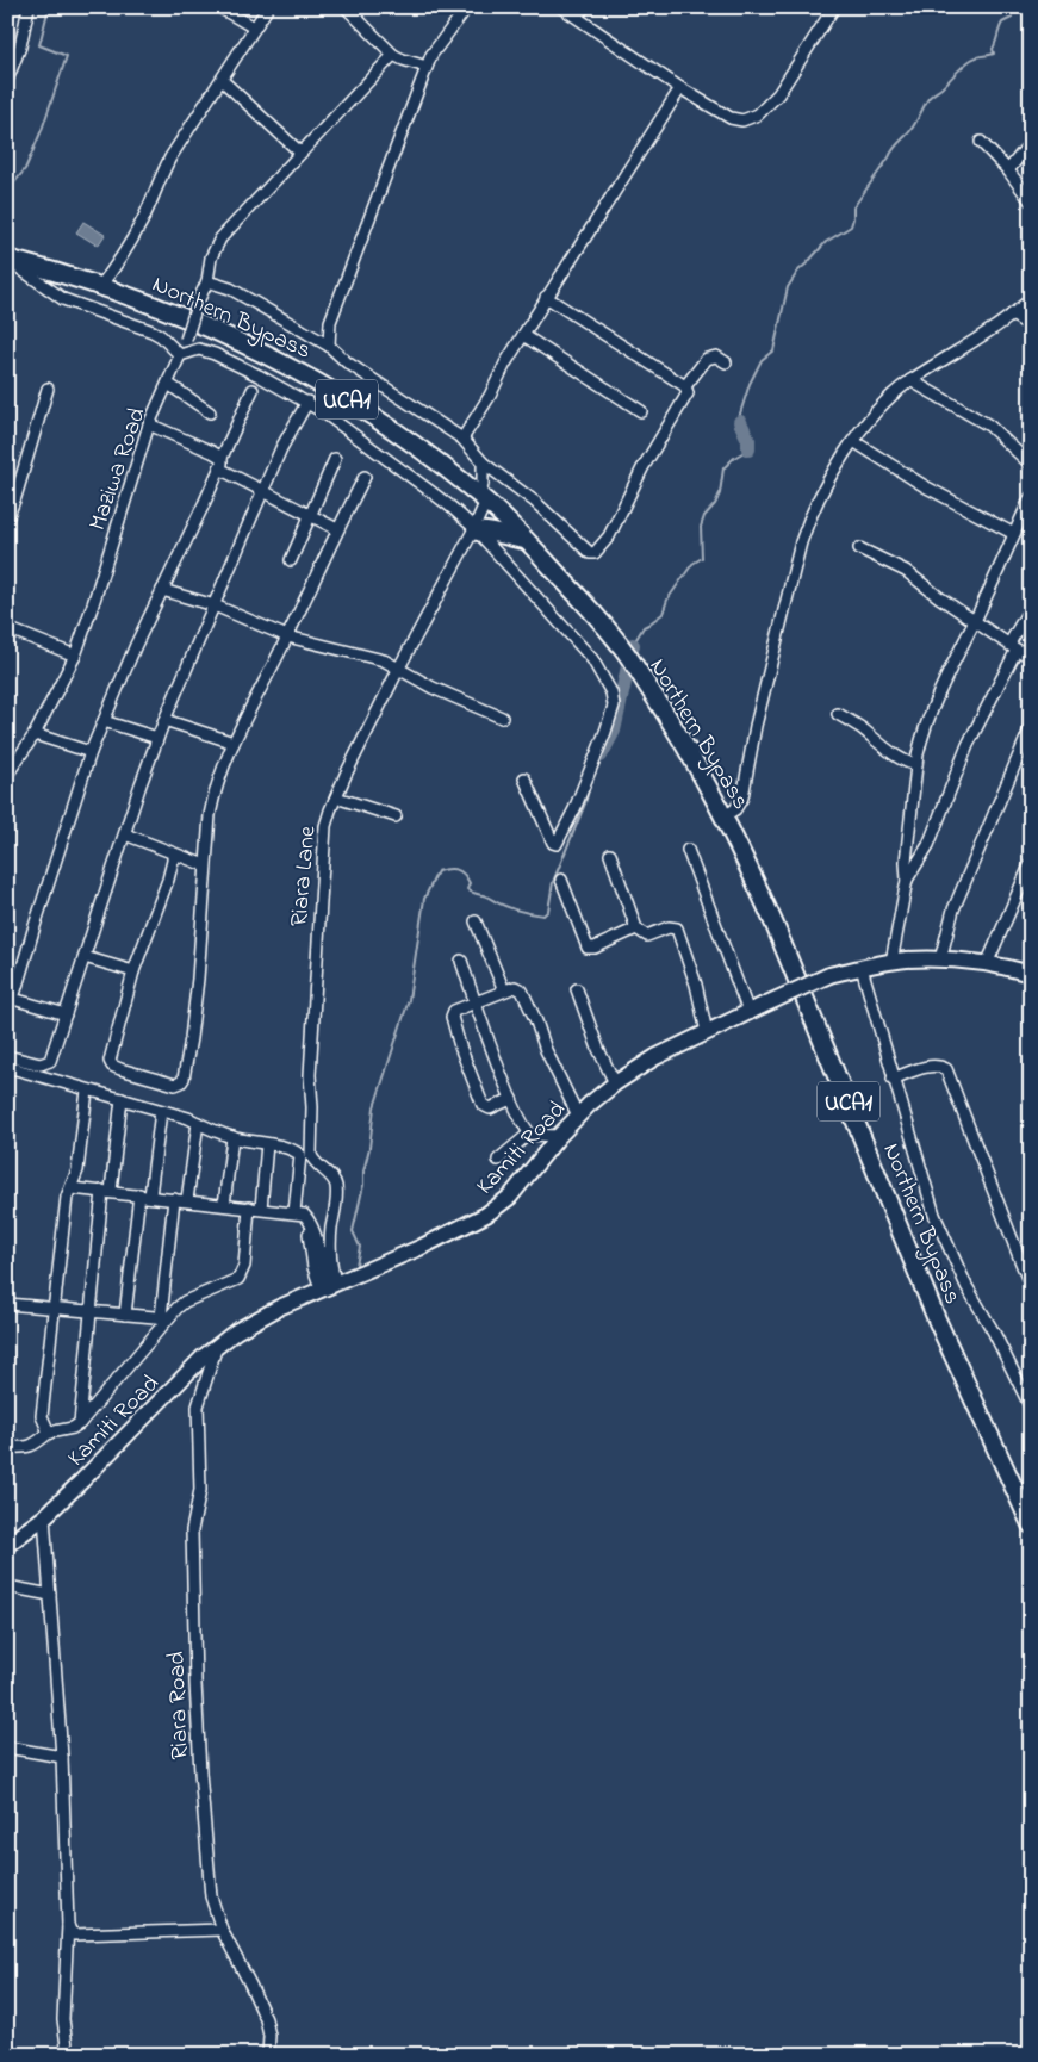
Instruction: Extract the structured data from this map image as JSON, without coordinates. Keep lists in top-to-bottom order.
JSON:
{
  "streets": {
    "main road": ["Northern Bypass", "UCA1", "Kamiti Road"],
    "street": ["Maziwa Road", "Riara Lane", "Riara Road"]
  },
  "crossings": [
    ["Northern Bypass", "Riara Lane"],
    ["Riara Lane", "Kamiti Road"],
    ["Kamiti Road", "Riara Road"]
  ]
}
